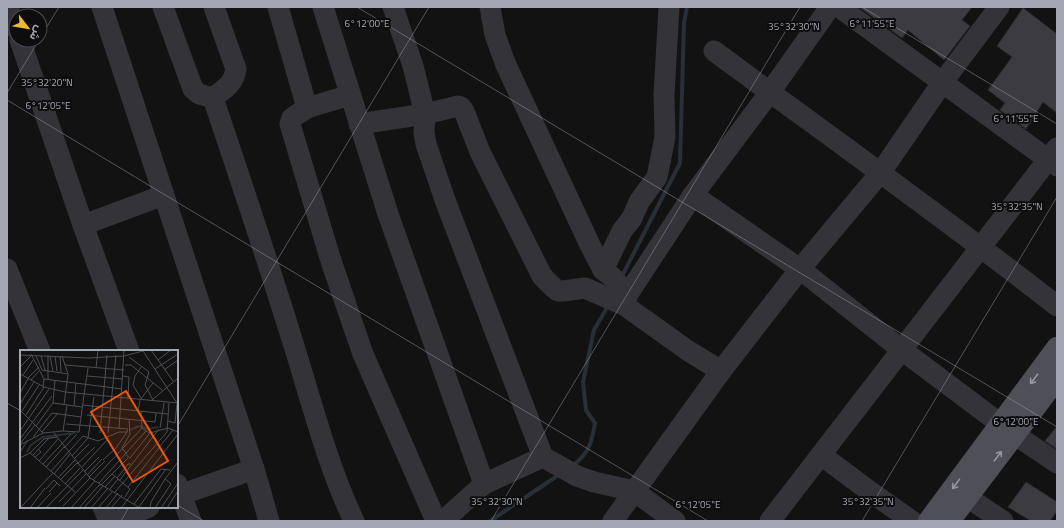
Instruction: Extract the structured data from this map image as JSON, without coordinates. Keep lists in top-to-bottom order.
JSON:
{
  "north": "bottom right",
  "coordinates": [
    "6°12'00\"E",
    "6°11'55\"E",
    "35°32'30\"N",
    "35°32'20\"N",
    "6°12'05\"E",
    "35°32'35\"N"
  ]
}
